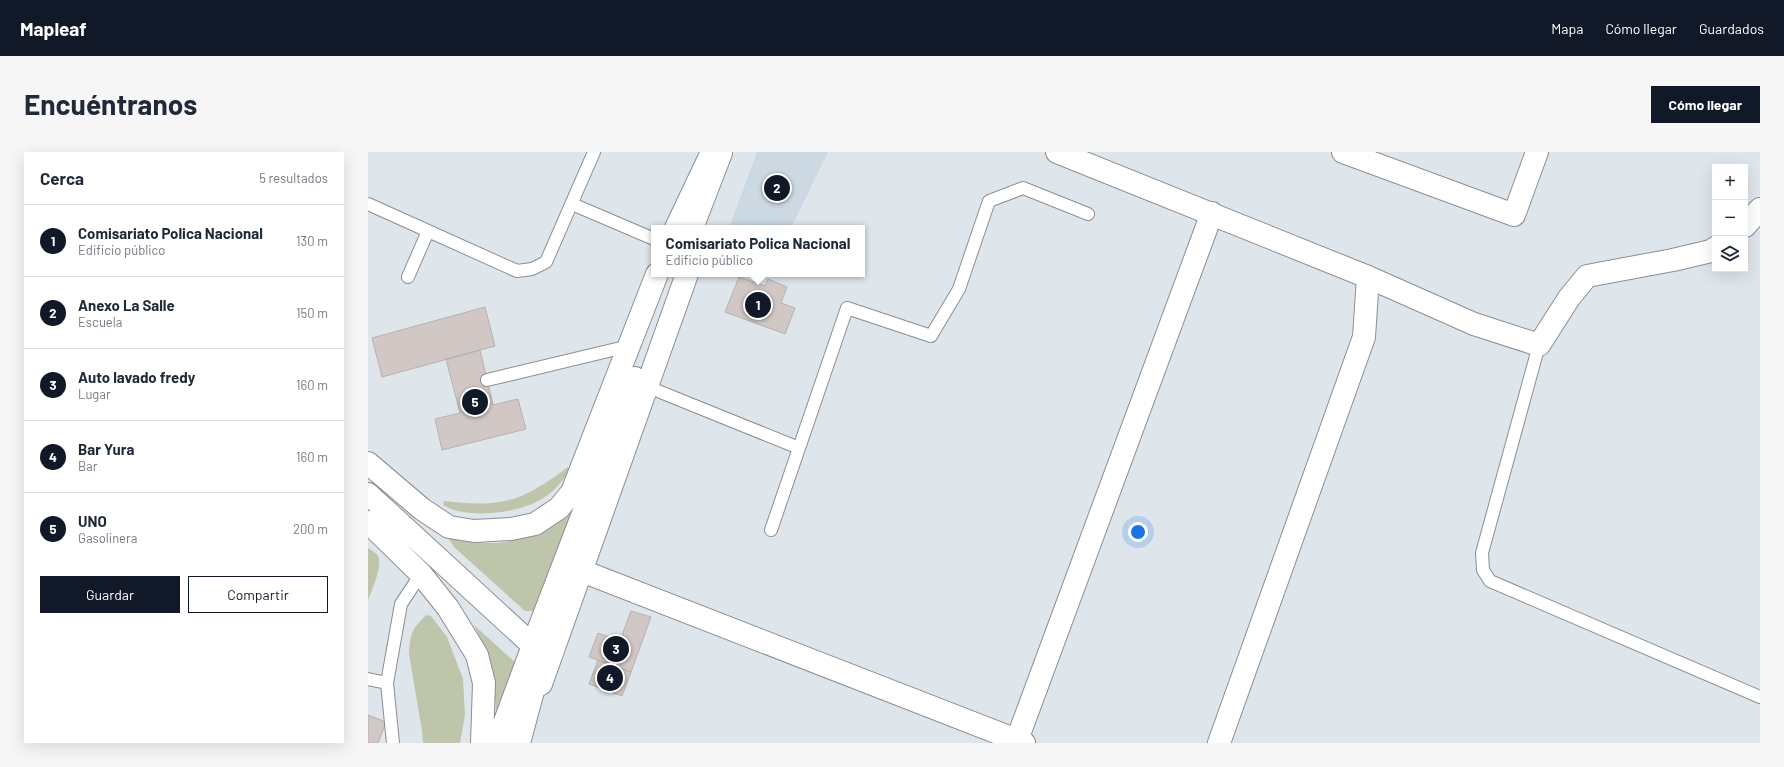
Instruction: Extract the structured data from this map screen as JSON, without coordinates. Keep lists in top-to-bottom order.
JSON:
{
  "page": {
    "header": "Mapleaf",
    "nav": ["Mapa", "Cómo llegar", "Guardados"],
    "buttons": [
      "Cómo llegar",
      ["Guardar", "Compartir"]
    ],
    "title": "Encuéntranos",
    "heading": ["Cerca", "5 resultados"],
    "map_buttons": ["+", "−"],
    "pins": [
      "2",
      "1",
      "5",
      "3",
      "4"
    ],
    "list": [
      {
        "mark": "1",
        "name": "Comisariato Polica Nacional",
        "note": "Edificio público",
        "value": "130 m"
      },
      {
        "mark": "2",
        "name": "Anexo La Salle",
        "note": "Escuela",
        "value": "150 m"
      },
      {
        "mark": "3",
        "name": "Auto lavado fredy",
        "note": "Lugar",
        "value": "160 m"
      },
      {
        "mark": "4",
        "name": "Bar Yura",
        "note": "Bar",
        "value": "160 m"
      },
      {
        "mark": "5",
        "name": "UNO",
        "note": "Gasolinera",
        "value": "200 m"
      }
    ],
    "popup": ["Comisariato Polica Nacional", "Edificio público"]
  }
}
